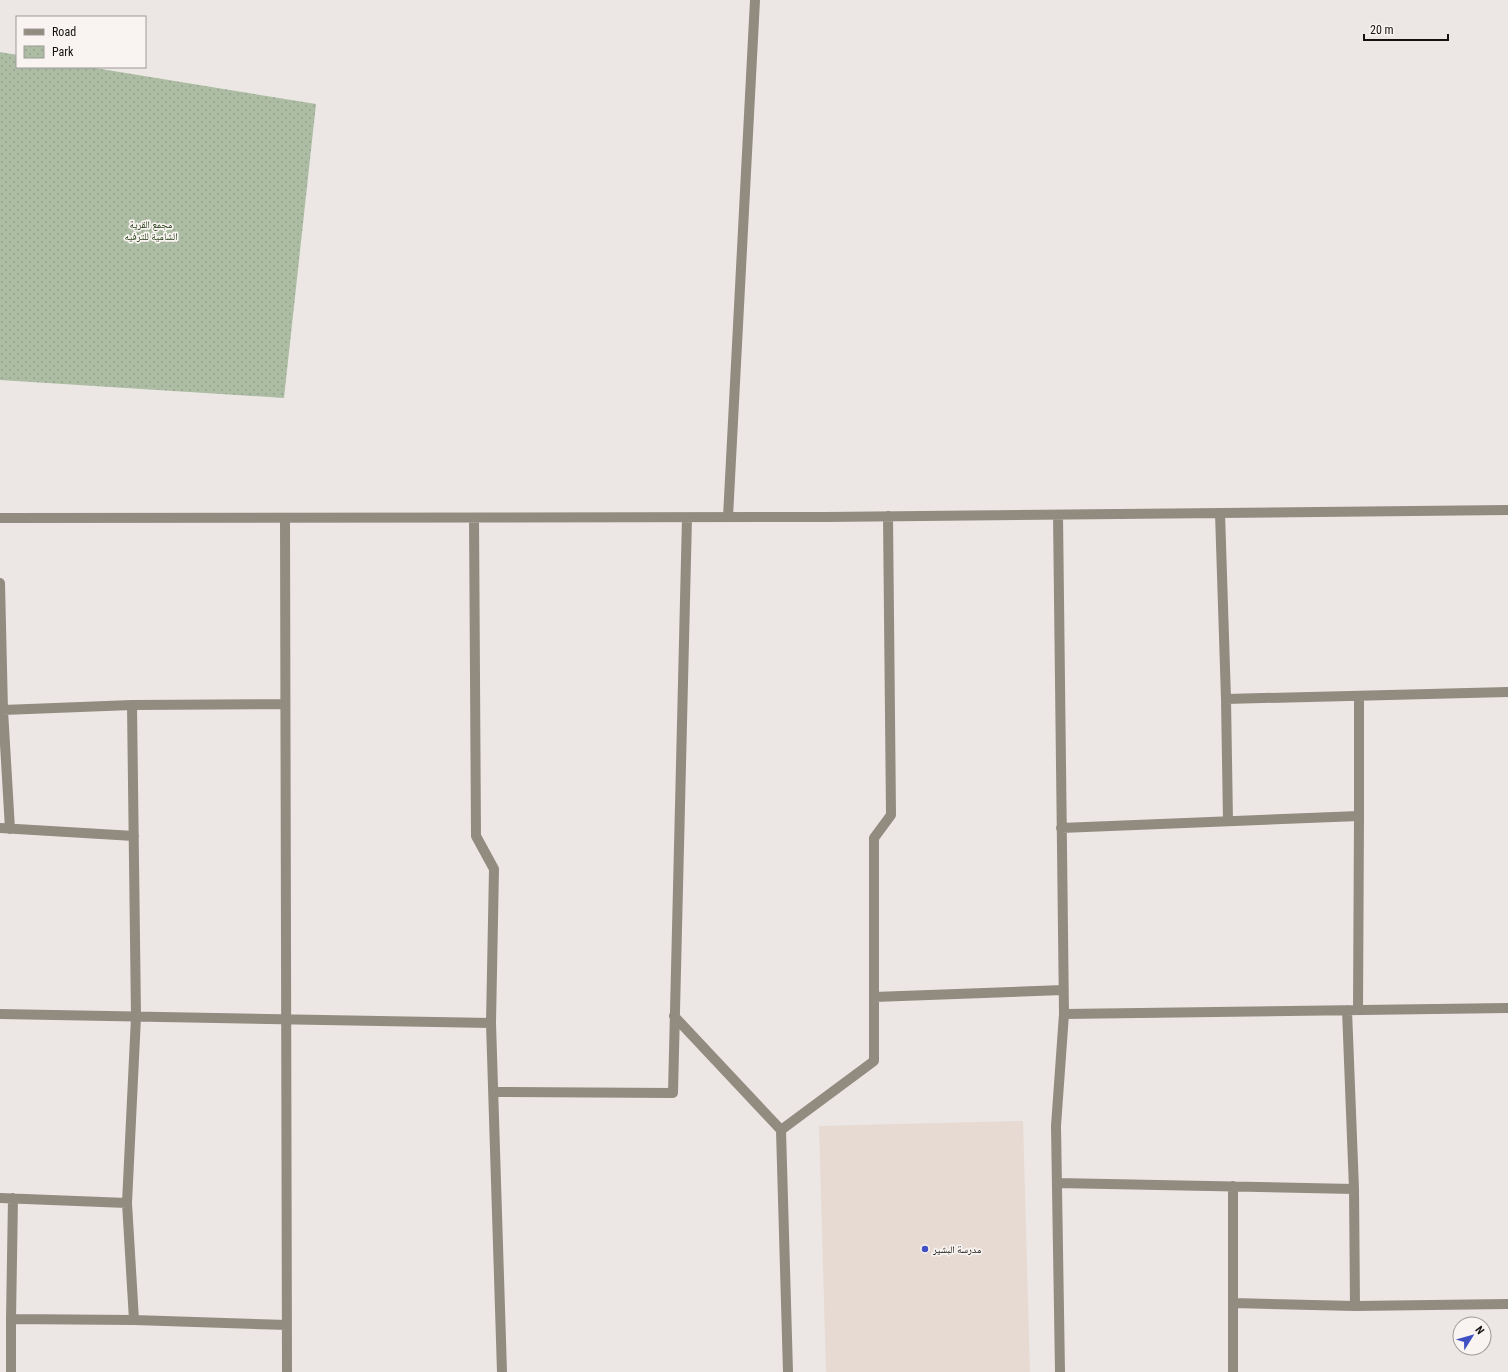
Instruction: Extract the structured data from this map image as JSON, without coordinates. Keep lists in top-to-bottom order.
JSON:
{
  "parks": ["مجمع القرية الشامية للترفيه"],
  "places": ["مدرسة البشير"],
  "legend": ["Road", "Park"],
  "scale_bar": "20 m",
  "north": "top right"
}
